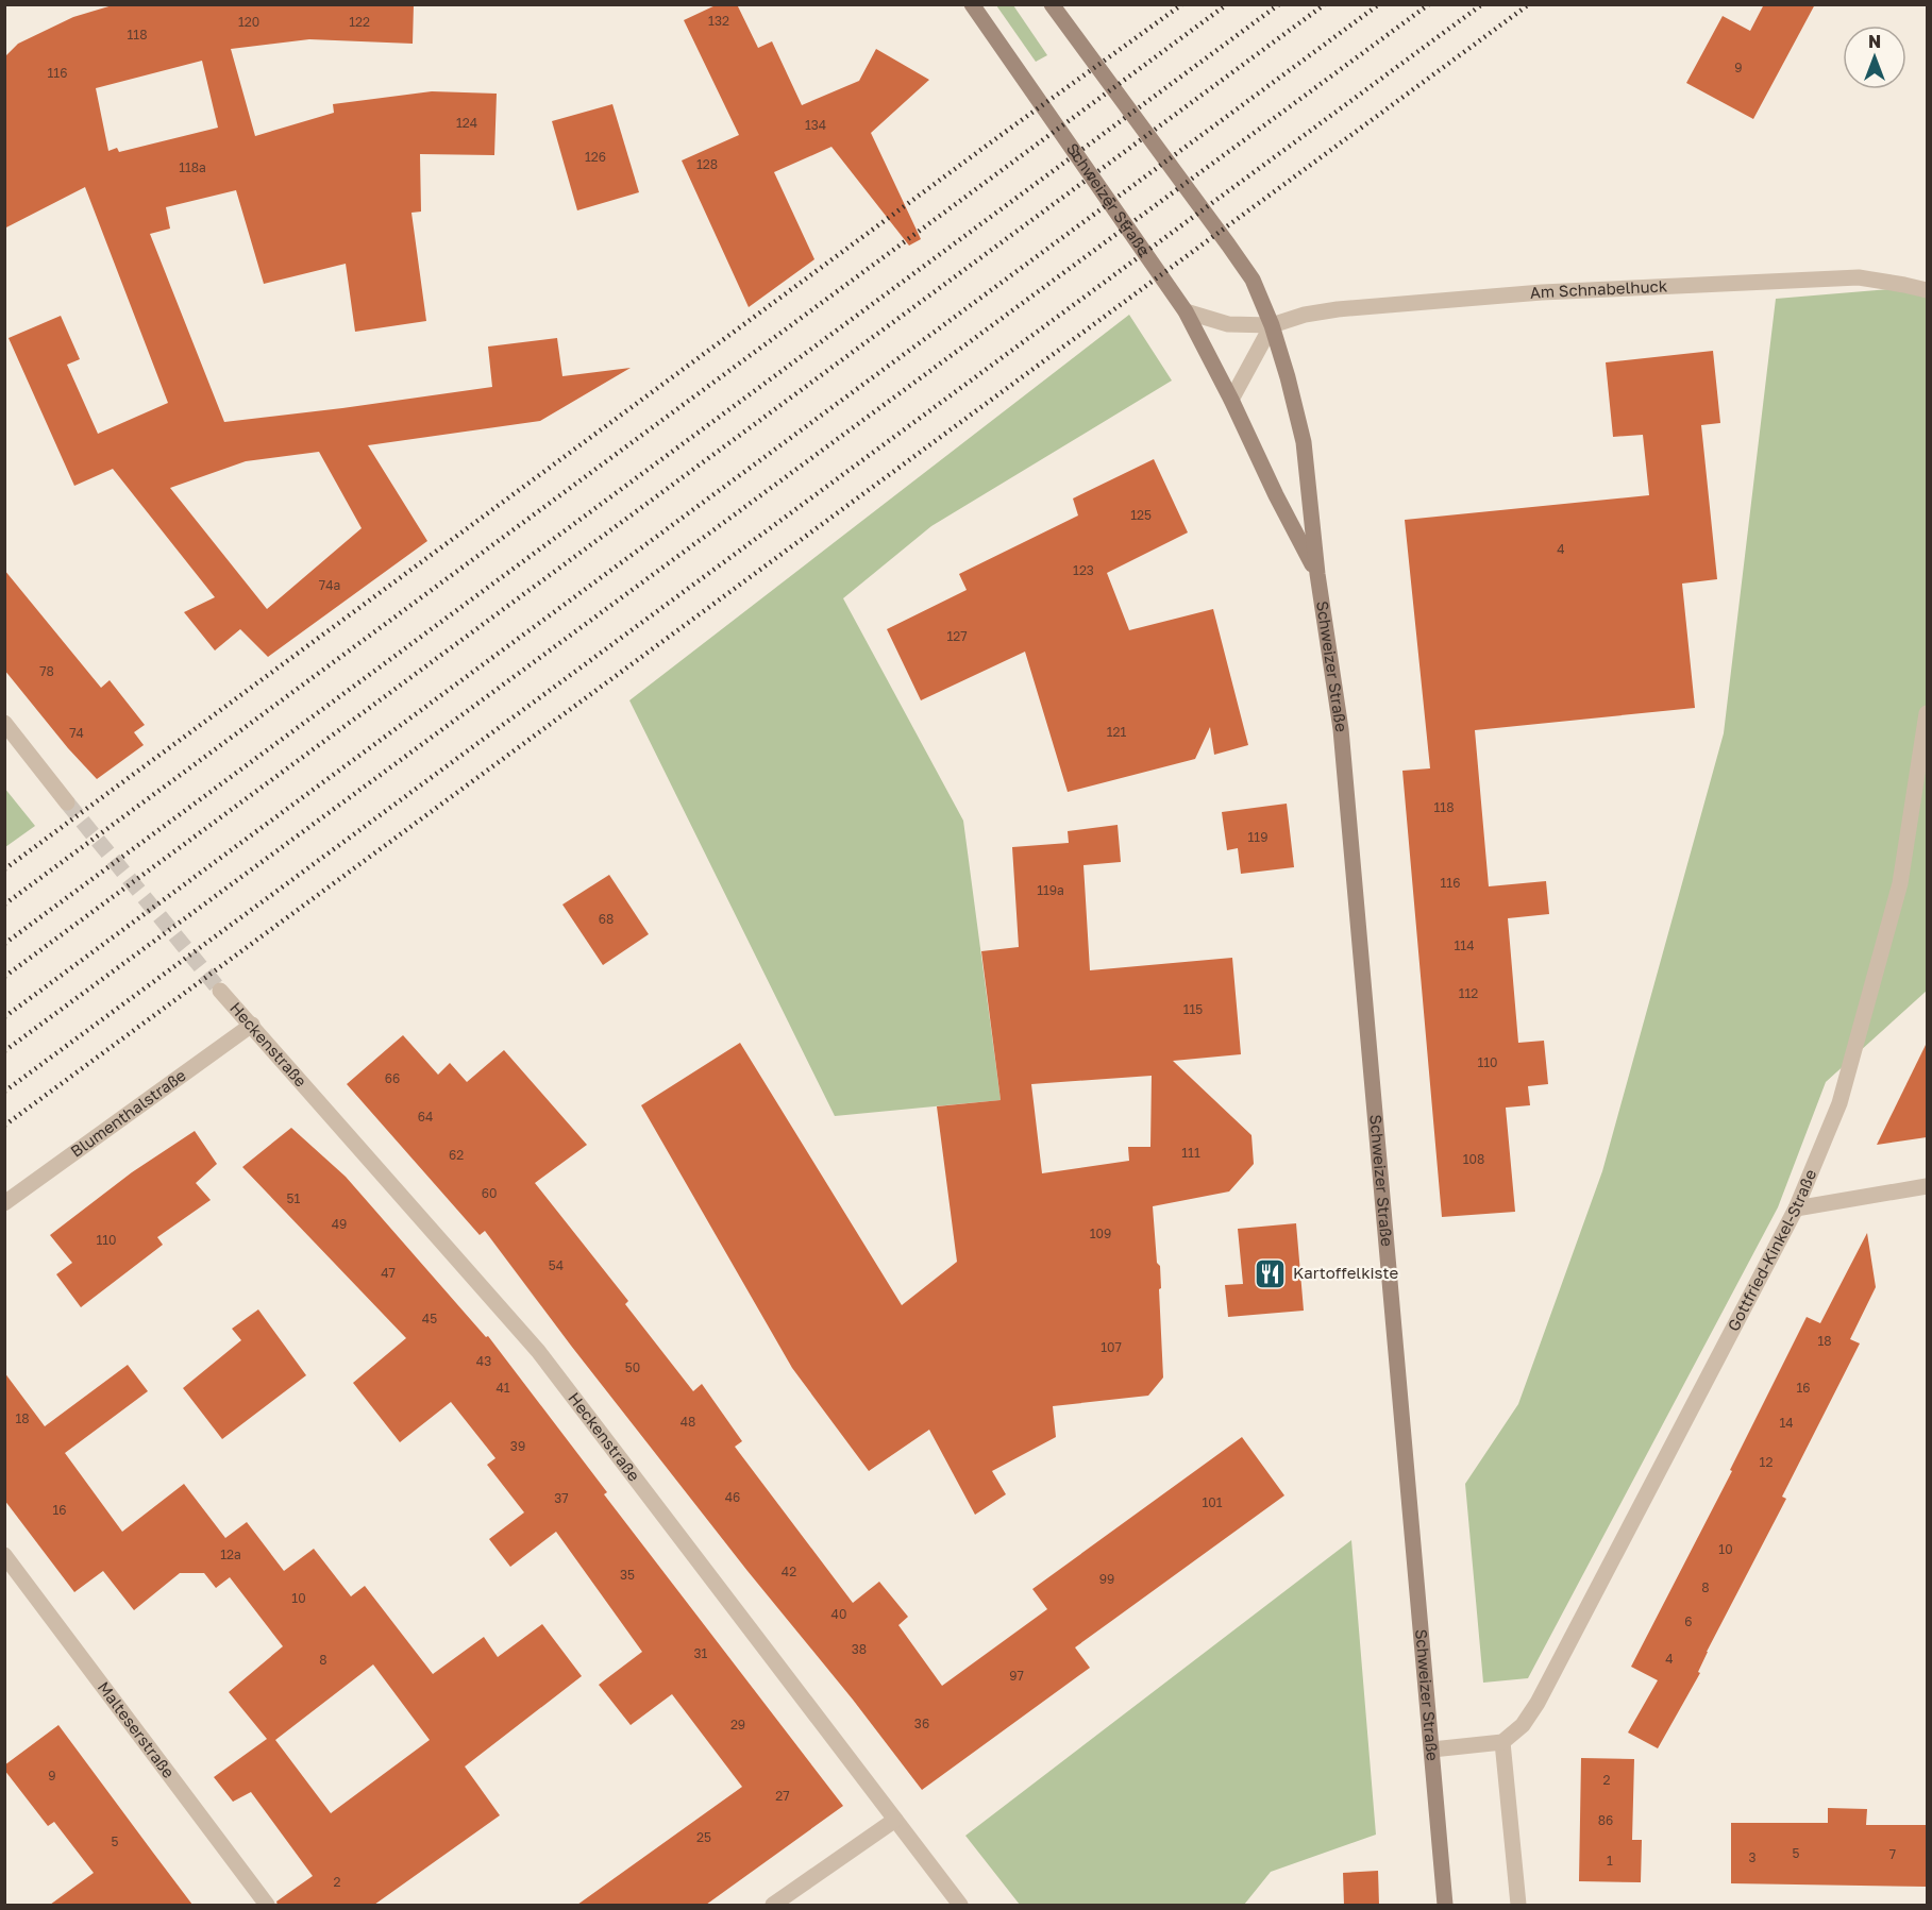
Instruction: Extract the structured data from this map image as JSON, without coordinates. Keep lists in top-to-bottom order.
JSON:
{
  "streets": {
    "main road": ["Schweizer Straße"],
    "street": [
      "Am Schnabelhuck",
      "Heckenstraße",
      "Blumenthalstraße",
      "Gottfried-Kinkel-Straße",
      "Malteserstraße"
    ]
  },
  "crossings": [
    ["Schweizer Straße", "Am Schnabelhuck"],
    ["Heckenstraße", "Blumenthalstraße"]
  ],
  "places": {
    "restaurant": ["Kartoffelkiste"]
  },
  "house_numbers": [
    "132",
    "120",
    "122",
    "118",
    "9",
    "116",
    "124",
    "134",
    "126",
    "128",
    "118a",
    "125",
    "4",
    "123",
    "74a",
    "127",
    "78",
    "121",
    "74",
    "118",
    "119",
    "116",
    "119a",
    "68",
    "114",
    "112",
    "115",
    "110",
    "66",
    "64",
    "111",
    "62",
    "108",
    "60",
    "51",
    "49",
    "109",
    "110",
    "54",
    "47",
    "45",
    "18",
    "107",
    "43",
    "50",
    "41",
    "16",
    "18",
    "48",
    "14",
    "39",
    "12",
    "46",
    "37",
    "101",
    "16",
    "10",
    "12a",
    "42",
    "35",
    "99",
    "8",
    "10",
    "40",
    "6",
    "38",
    "31",
    "4",
    "8",
    "97",
    "36",
    "29",
    "9",
    "2",
    "27",
    "86",
    "25",
    "5",
    "5",
    "7",
    "3",
    "1",
    "2"
  ],
  "north": "top"
}
